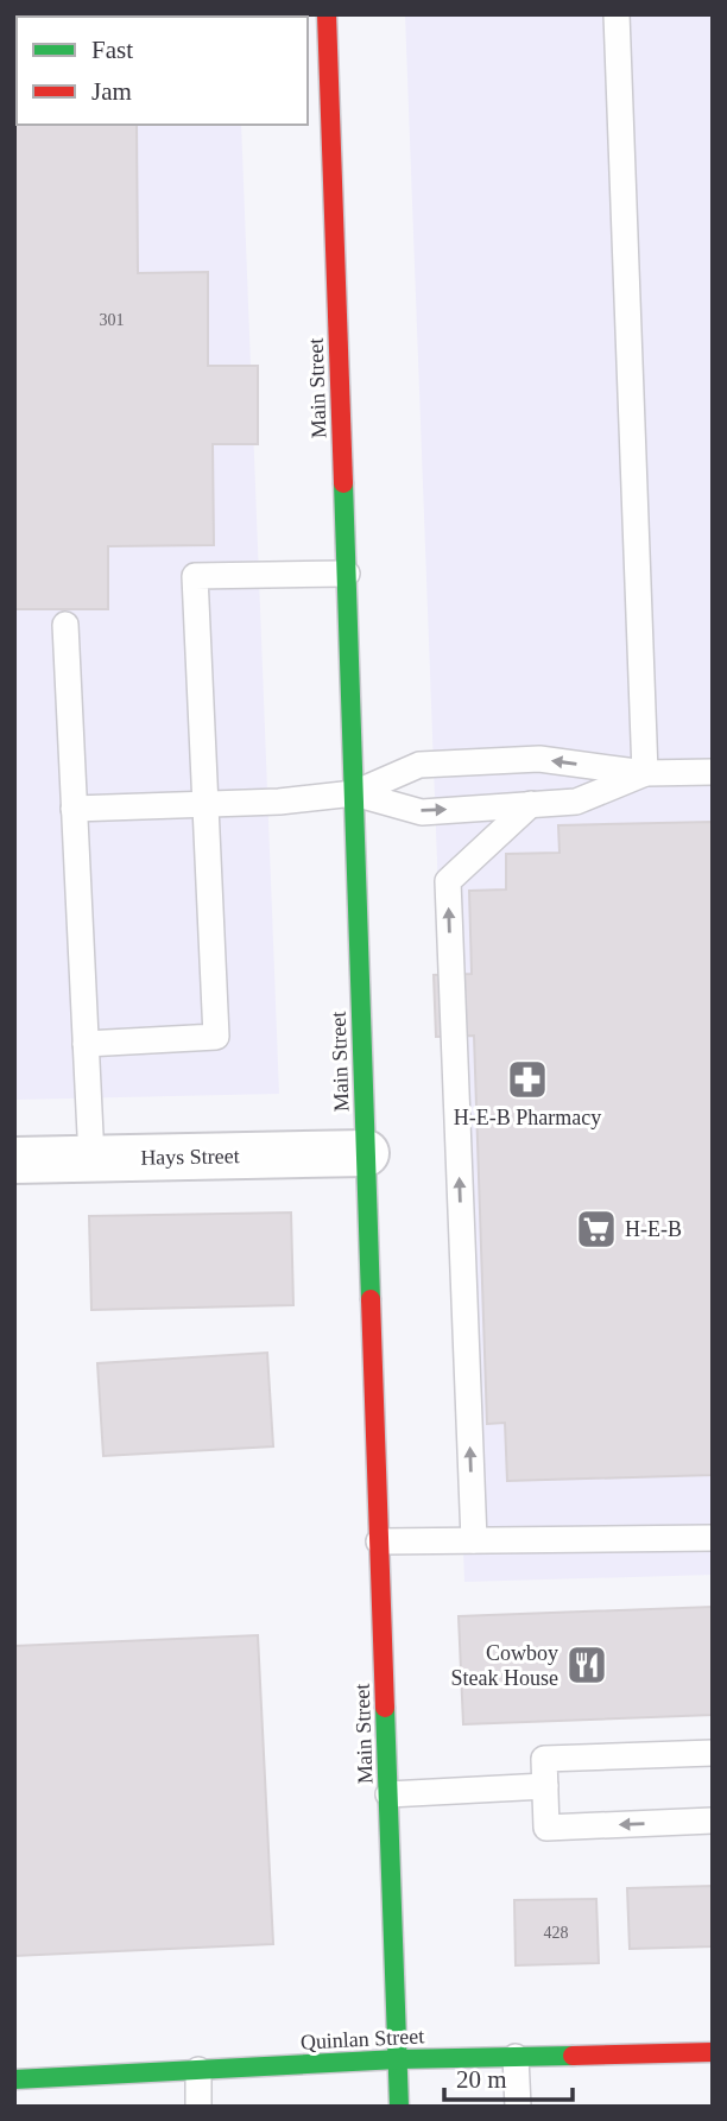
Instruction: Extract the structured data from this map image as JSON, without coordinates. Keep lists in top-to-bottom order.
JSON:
{
  "streets": {
    "main road": ["Main Street", "Quinlan Street"],
    "street": ["Hays Street"]
  },
  "crossings": [
    ["Main Street", "Hays Street"],
    ["Main Street", "Quinlan Street"]
  ],
  "places": {
    "pharmacy": ["H-E-B Pharmacy"],
    "supermarket": ["H-E-B"],
    "restaurant": ["Cowboy Steak House"]
  },
  "house_numbers": ["301", "428"],
  "legend": ["Fast", "Jam"],
  "scale_bar": "20 m"
}
